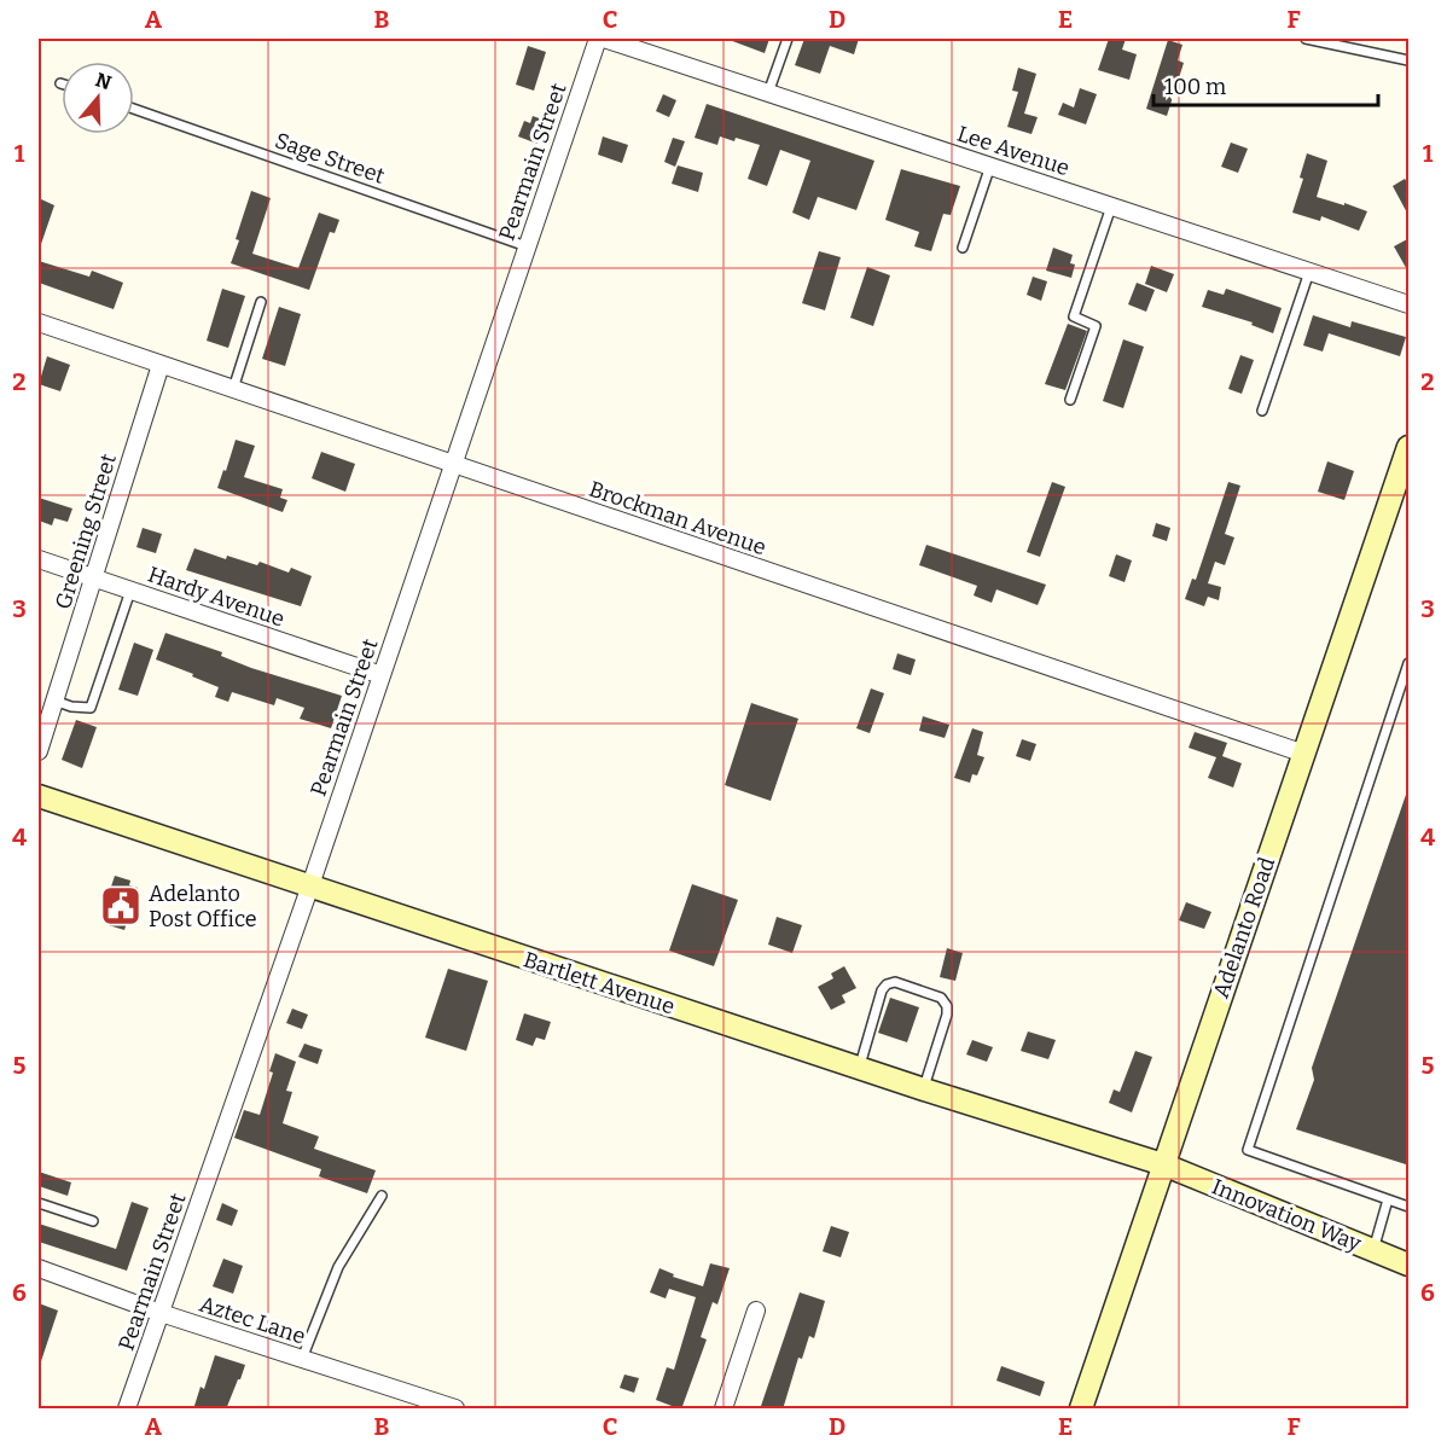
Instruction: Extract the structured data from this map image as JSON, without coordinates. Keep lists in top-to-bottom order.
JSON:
{
  "streets": {
    "street": [
      "Lee Avenue",
      "Pearmain Street",
      "Brockman Avenue",
      "Greening Street",
      "Hardy Avenue",
      "Adelanto Road",
      "Bartlett Avenue",
      "Innovation Way",
      "Aztec Lane"
    ],
    "lane": ["Sage Street"]
  },
  "crossings": [
    ["Sage Street", "Pearmain Street"],
    ["Pearmain Street", "Brockman Avenue"],
    ["Pearmain Street", "Hardy Avenue"],
    ["Pearmain Street", "Bartlett Avenue"],
    ["Pearmain Street", "Aztec Lane"],
    ["Brockman Avenue", "Greening Street"],
    ["Brockman Avenue", "Adelanto Road"],
    ["Greening Street", "Hardy Avenue"],
    ["Adelanto Road", "Bartlett Avenue"],
    ["Adelanto Road", "Innovation Way"],
    ["Bartlett Avenue", "Innovation Way"]
  ],
  "places": {
    "public building": ["Adelanto Post Office"]
  },
  "scale_bar": "100 m",
  "north": "top",
  "grid": {
    "columns": [
      "A",
      "B",
      "C",
      "D",
      "E",
      "F"
    ],
    "rows": [
      "1",
      "2",
      "3",
      "4",
      "5",
      "6"
    ]
  }
}
